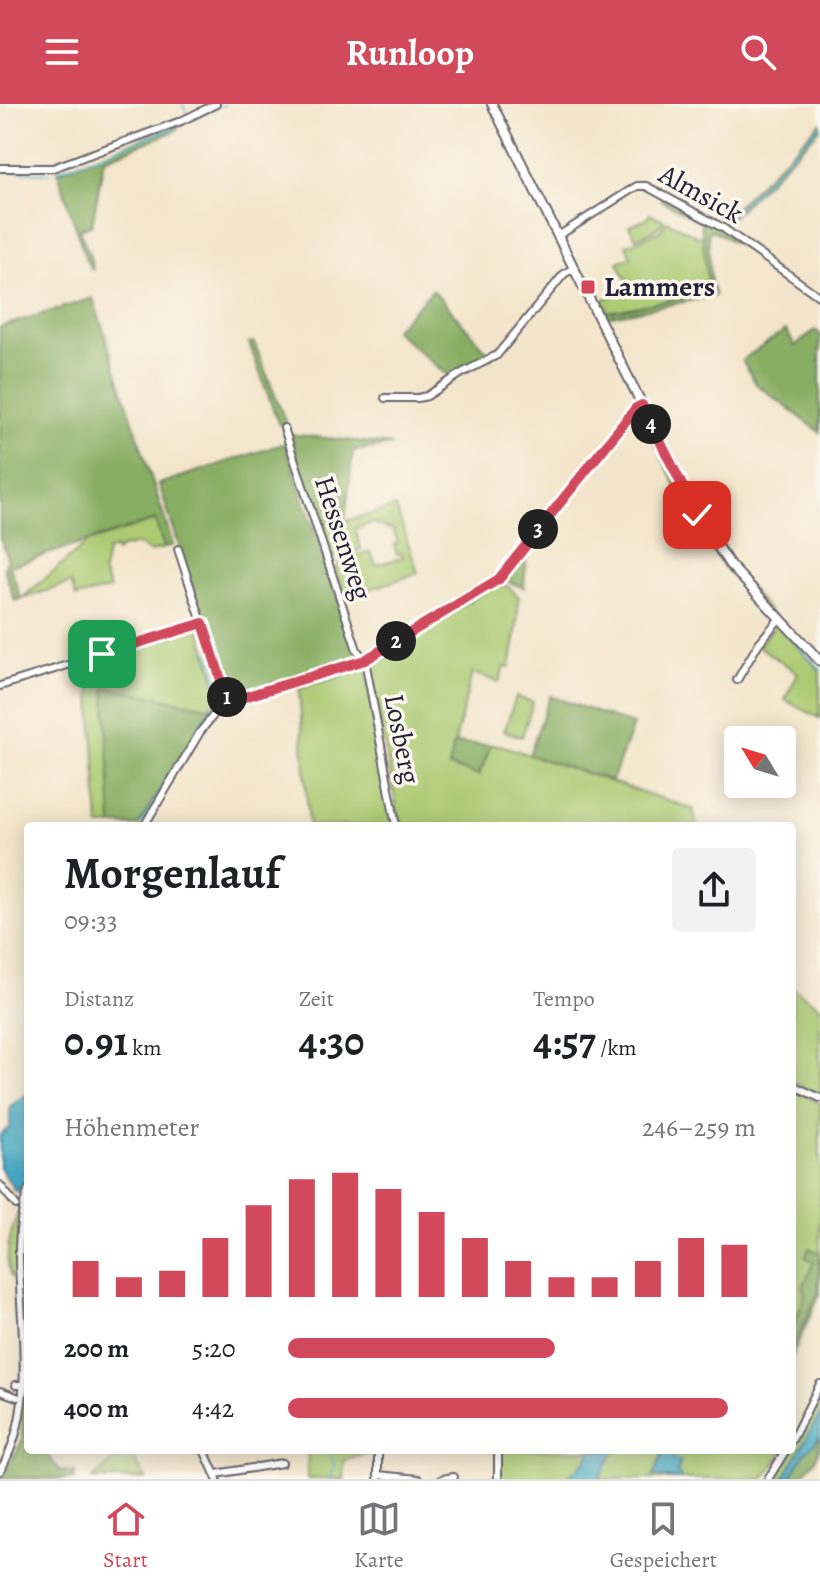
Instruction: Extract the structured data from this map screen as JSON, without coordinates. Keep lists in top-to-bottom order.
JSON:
{
  "streets": {
    "street": ["Almsick", "Hessenweg", "Losberg"]
  },
  "crossings": [
    ["Hessenweg", "Losberg"]
  ],
  "places": {
    "transit": ["Lammers"]
  },
  "north": "top left",
  "page": {
    "header": "Runloop",
    "pins": [
      "4",
      "3",
      "2",
      "1"
    ],
    "heading": ["Morgenlauf", "09:33"],
    "stats": [
      ["Distanz", "0.91 km"],
      ["Zeit", "4:30"],
      ["Tempo", "4:57 /km"]
    ],
    "chart": ["Höhenmeter", "246–259 m"],
    "list": [
      {
        "name": "200 m",
        "note": "5:20"
      },
      {
        "name": "400 m",
        "note": "4:42"
      }
    ],
    "tabs": ["Start", "Karte", "Gespeichert"]
  }
}
